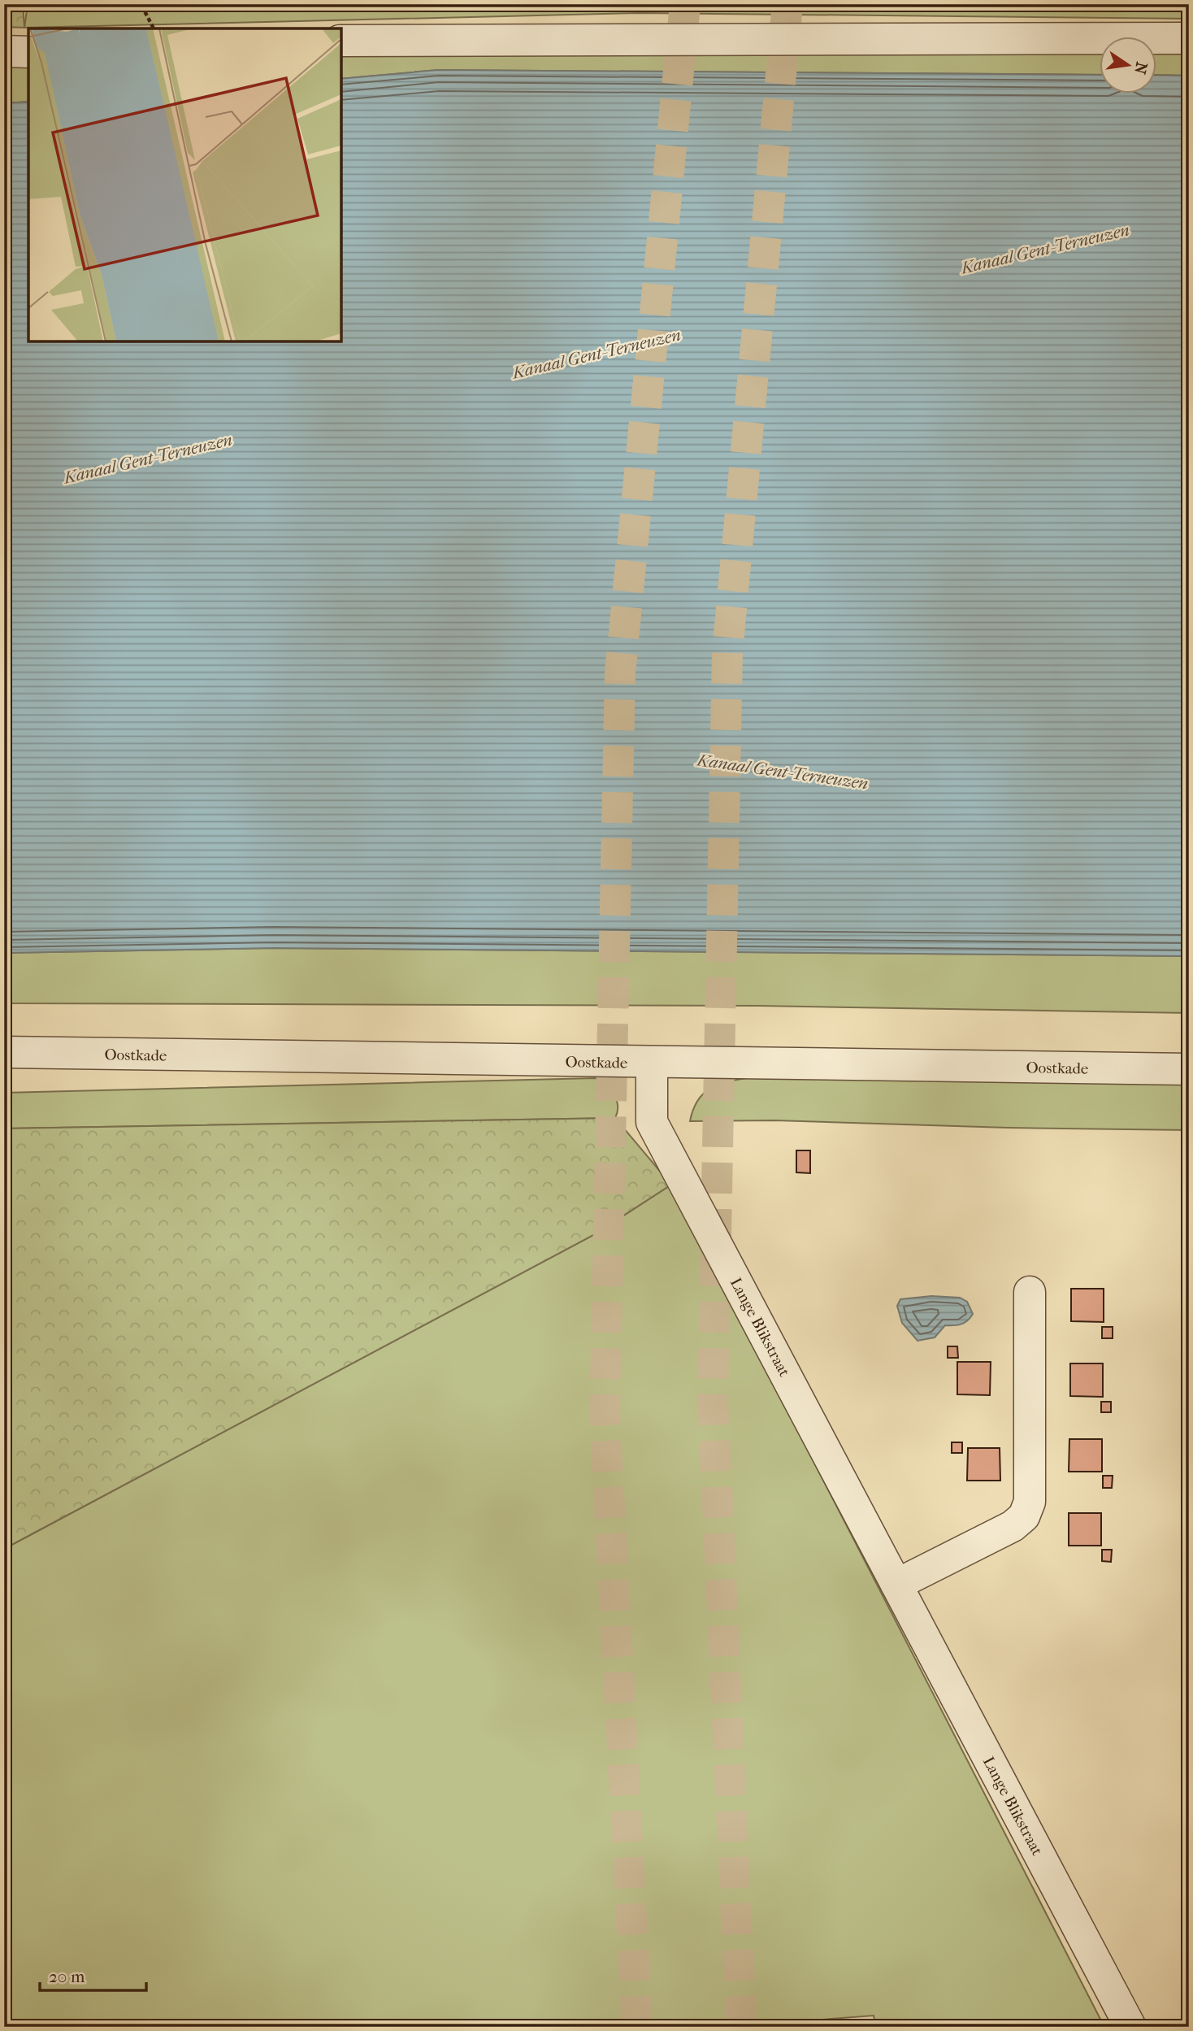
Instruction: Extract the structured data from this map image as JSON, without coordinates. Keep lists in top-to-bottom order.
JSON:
{
  "streets": {
    "street": ["Oostkade", "Lange Blikstraat"]
  },
  "crossings": [
    ["Oostkade", "Lange Blikstraat"]
  ],
  "water": ["Kanaal Gent-Terneuzen"],
  "scale_bar": "20 m",
  "north": "right"
}
